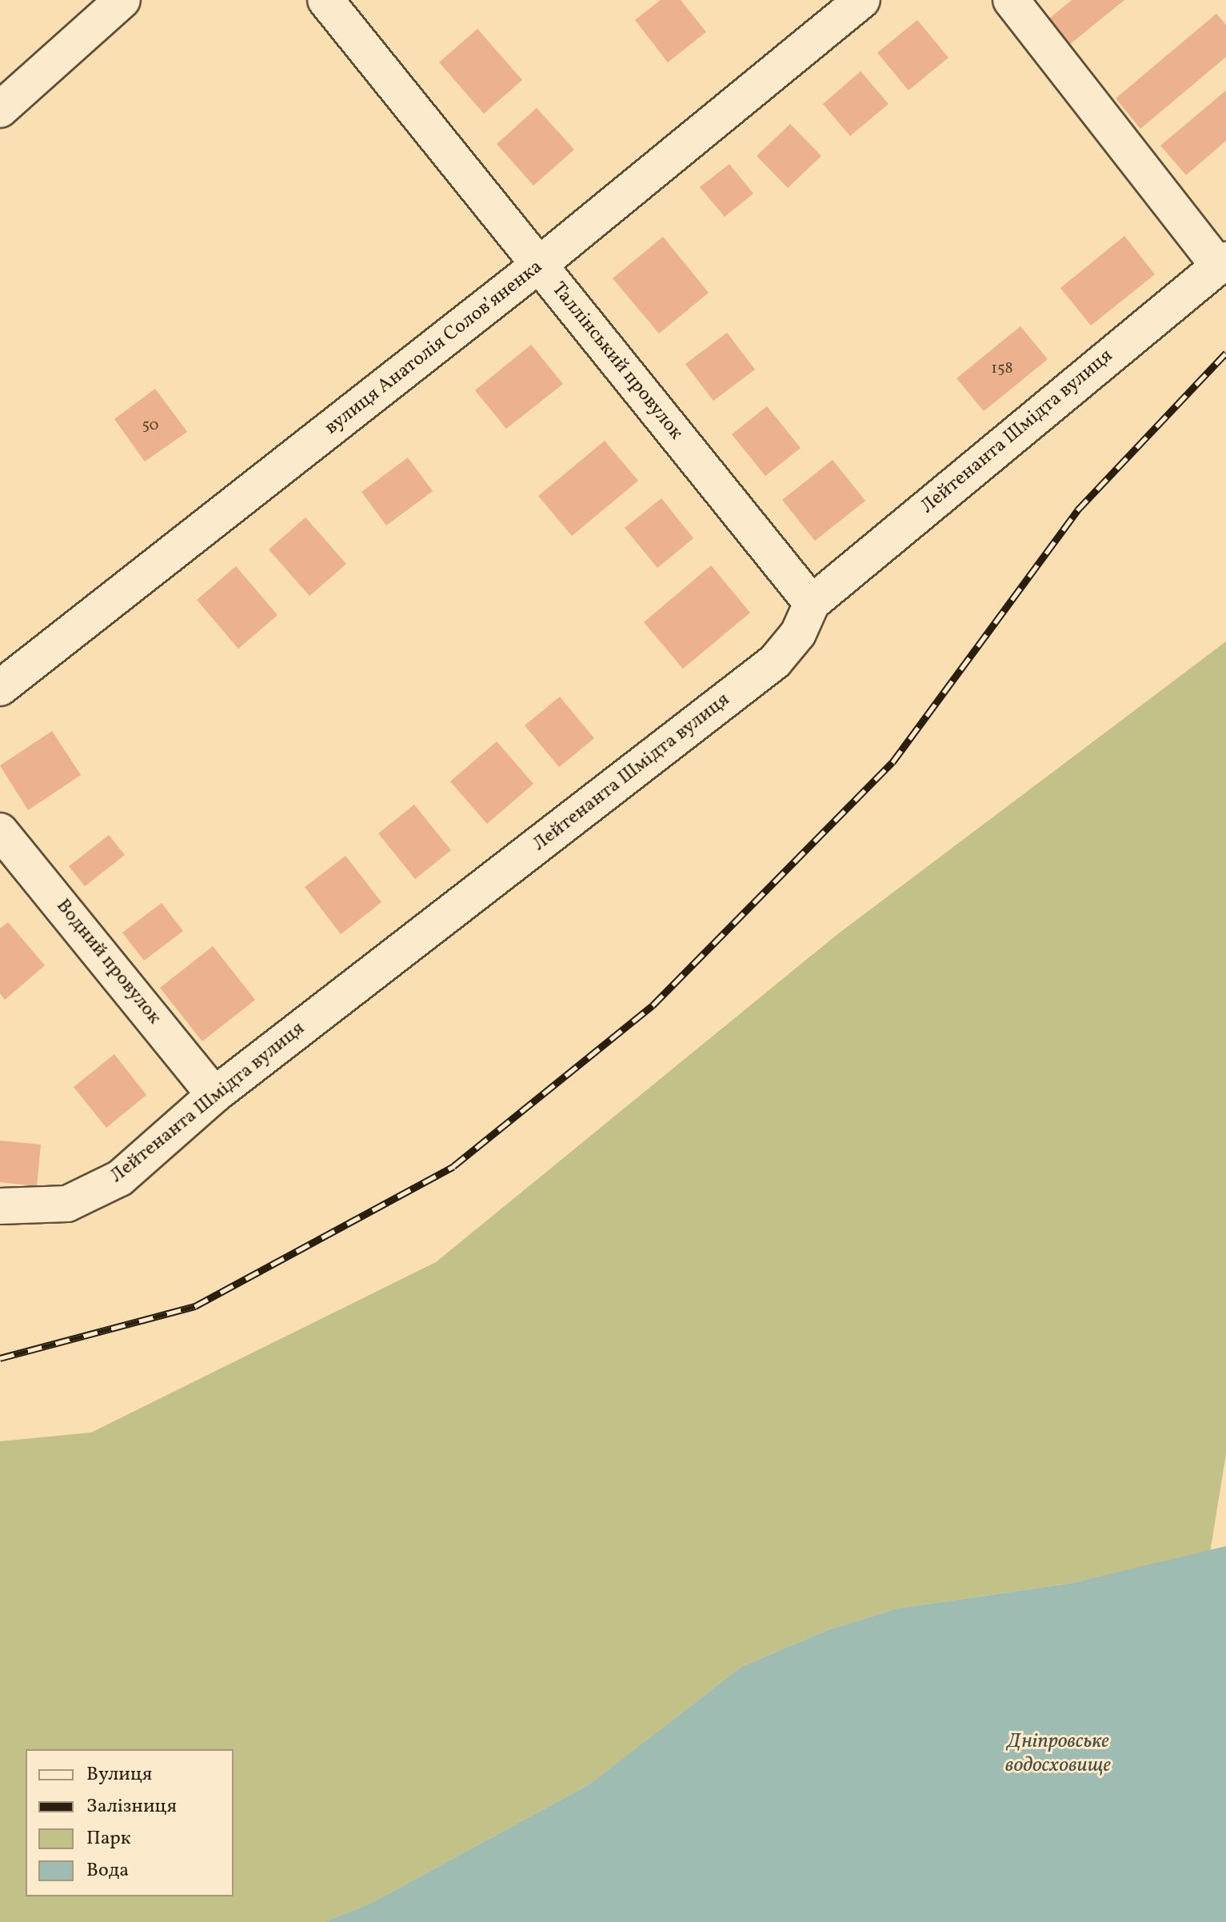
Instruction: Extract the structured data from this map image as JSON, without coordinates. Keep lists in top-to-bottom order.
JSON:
{
  "streets": {
    "street": [
      "вулиця Анатолія Солов’яненка",
      "Таллінський провулок",
      "Лейтенанта Шмідта вулиця",
      "Водний провулок"
    ]
  },
  "crossings": [
    ["вулиця Анатолія Солов’яненка", "Таллінський провулок"],
    ["Таллінський провулок", "Лейтенанта Шмідта вулиця"],
    ["Лейтенанта Шмідта вулиця", "Водний провулок"]
  ],
  "water": ["Дніпровське водосховище"],
  "house_numbers": ["158", "50"],
  "legend": [
    "Вулиця",
    "Залізниця",
    "Парк",
    "Вода"
  ]
}
